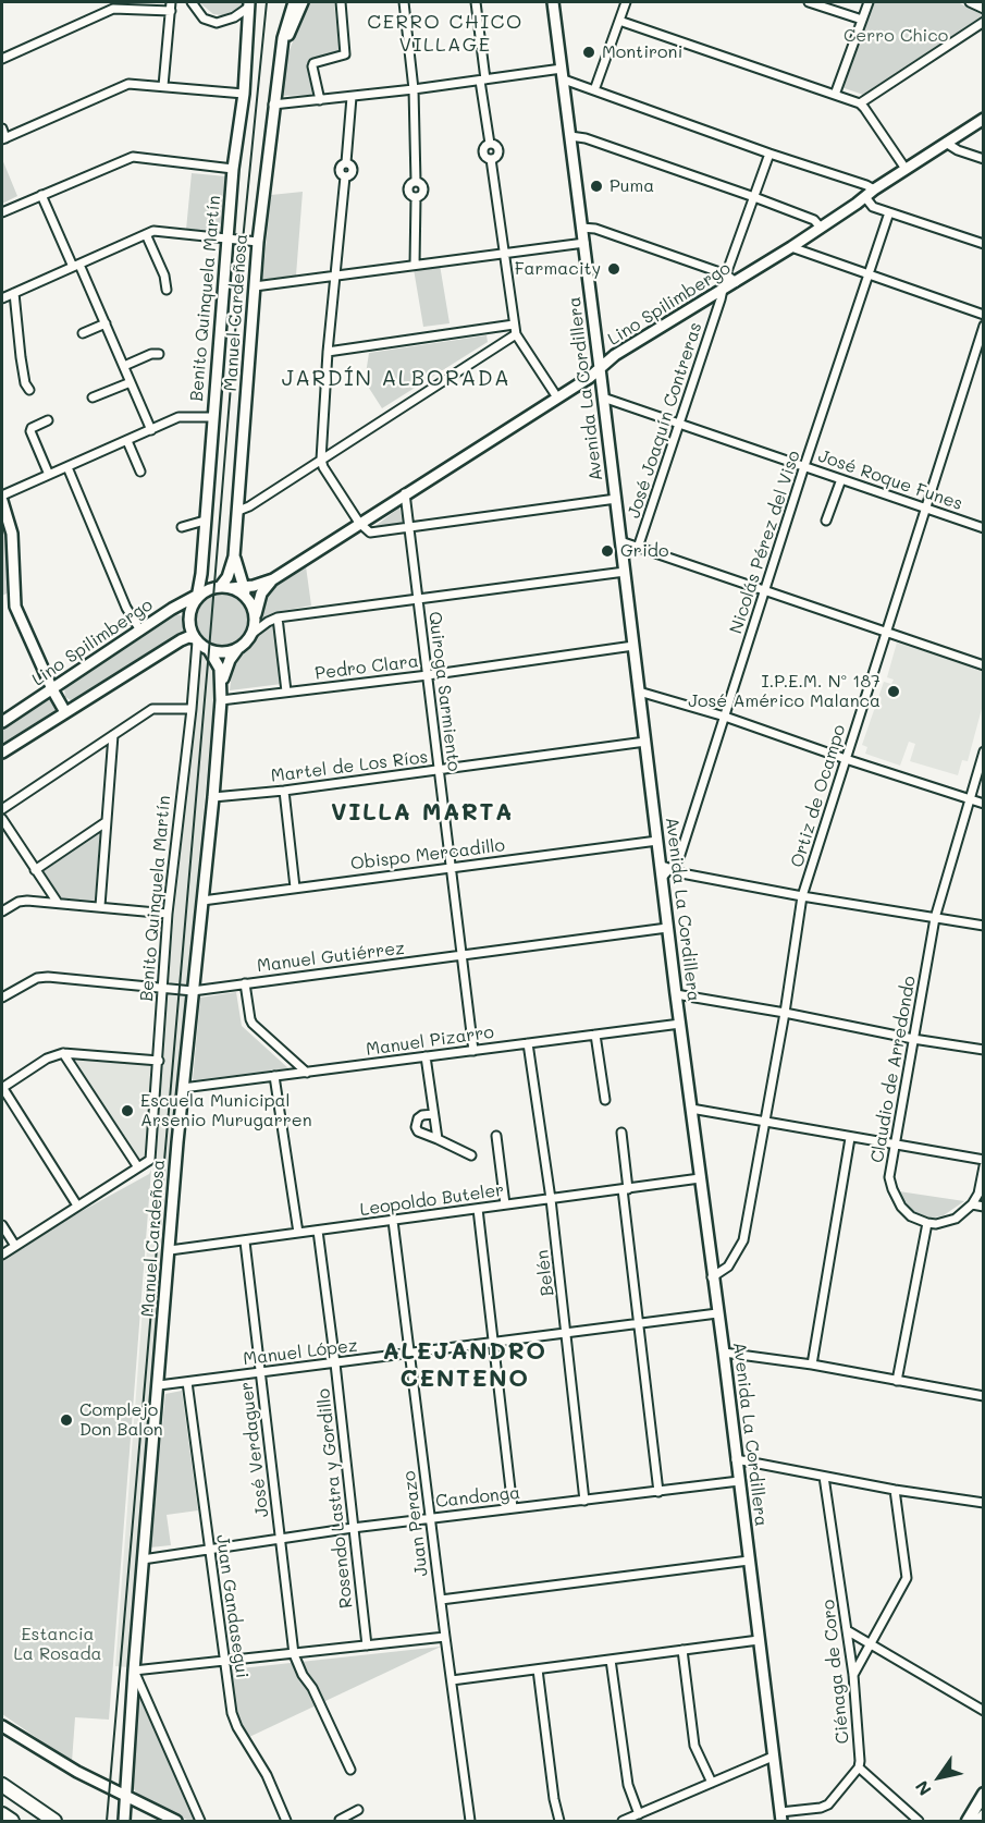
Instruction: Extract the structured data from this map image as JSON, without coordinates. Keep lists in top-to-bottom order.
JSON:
{
  "streets": {
    "main road": [
      "Benito Quinquela Martín",
      "Lino Spilimbergo",
      "Manuel Cardeñosa",
      "Avenida La Cordillera"
    ],
    "street": [
      "José Joaquín Contreras",
      "José Roque Funes",
      "Nicolás Pérez del Viso",
      "Pedro Clara",
      "Quiroga Sarmiento",
      "Martel de Los Ríos",
      "Ortiz de Ocampo",
      "Obispo Mercadillo",
      "Manuel Gutiérrez",
      "Manuel Pizarro",
      "Claudio de Arredondo",
      "Leopoldo Buteler",
      "Belén",
      "Manuel López",
      "José Verdaguer",
      "Candonga",
      "Rosendo Lastra y Gordillo",
      "Juan Perazo",
      "Juan Gandasegui",
      "Ciénaga de Coro"
    ]
  },
  "crossings": [
    ["Benito Quinquela Martín", "Lino Spilimbergo"],
    ["Benito Quinquela Martín", "Manuel Cardeñosa"],
    ["Benito Quinquela Martín", "Manuel Gutiérrez"],
    ["Lino Spilimbergo", "Manuel Cardeñosa"],
    ["Lino Spilimbergo", "Avenida La Cordillera"],
    ["Lino Spilimbergo", "José Joaquín Contreras"],
    ["Lino Spilimbergo", "Quiroga Sarmiento"],
    ["Manuel Cardeñosa", "Pedro Clara"],
    ["Manuel Cardeñosa", "Martel de Los Ríos"],
    ["Manuel Cardeñosa", "Obispo Mercadillo"],
    ["Manuel Cardeñosa", "Manuel Gutiérrez"],
    ["Manuel Cardeñosa", "Manuel Pizarro"],
    ["Manuel Cardeñosa", "Leopoldo Buteler"],
    ["Manuel Cardeñosa", "Manuel López"],
    ["Manuel Cardeñosa", "Candonga"],
    ["Avenida La Cordillera", "José Roque Funes"],
    ["Avenida La Cordillera", "Nicolás Pérez del Viso"],
    ["Avenida La Cordillera", "Pedro Clara"],
    ["Avenida La Cordillera", "Martel de Los Ríos"],
    ["Avenida La Cordillera", "Ortiz de Ocampo"],
    ["Avenida La Cordillera", "Obispo Mercadillo"],
    ["Avenida La Cordillera", "Manuel Gutiérrez"],
    ["Avenida La Cordillera", "Manuel Pizarro"],
    ["Avenida La Cordillera", "Leopoldo Buteler"],
    ["Avenida La Cordillera", "Manuel López"],
    ["Avenida La Cordillera", "Candonga"],
    ["Avenida La Cordillera", "Ciénaga de Coro"],
    ["José Joaquín Contreras", "José Roque Funes"],
    ["José Roque Funes", "Nicolás Pérez del Viso"],
    ["José Roque Funes", "Ortiz de Ocampo"],
    ["Pedro Clara", "Quiroga Sarmiento"],
    ["Quiroga Sarmiento", "Martel de Los Ríos"],
    ["Quiroga Sarmiento", "Obispo Mercadillo"],
    ["Quiroga Sarmiento", "Manuel Gutiérrez"],
    ["Quiroga Sarmiento", "Manuel Pizarro"],
    ["Manuel Pizarro", "Belén"],
    ["Leopoldo Buteler", "Belén"],
    ["Leopoldo Buteler", "José Verdaguer"],
    ["Leopoldo Buteler", "Rosendo Lastra y Gordillo"],
    ["Leopoldo Buteler", "Juan Perazo"],
    ["Belén", "Manuel López"],
    ["Belén", "Candonga"],
    ["Manuel López", "José Verdaguer"],
    ["Manuel López", "Rosendo Lastra y Gordillo"],
    ["Manuel López", "Juan Perazo"],
    ["Manuel López", "Juan Gandasegui"],
    ["José Verdaguer", "Candonga"],
    ["Candonga", "Rosendo Lastra y Gordillo"],
    ["Candonga", "Juan Perazo"],
    ["Candonga", "Juan Gandasegui"]
  ],
  "districts": [
    "CERRO CHICO VILLAGE",
    "JARDÍN ALBORADA",
    "VILLA MARTA",
    "ALEJANDRO CENTENO"
  ],
  "parks": ["Cerro Chico", "Estancia La Rosada"],
  "places": [
    "Montironi",
    "Puma",
    "Farmacity",
    "Grido",
    "I.P.E.M. Nº 187 José Américo Malanca",
    "Escuela Municipal Arsenio Murugarren",
    "Complejo Don Balon"
  ],
  "north": "bottom left"
}
